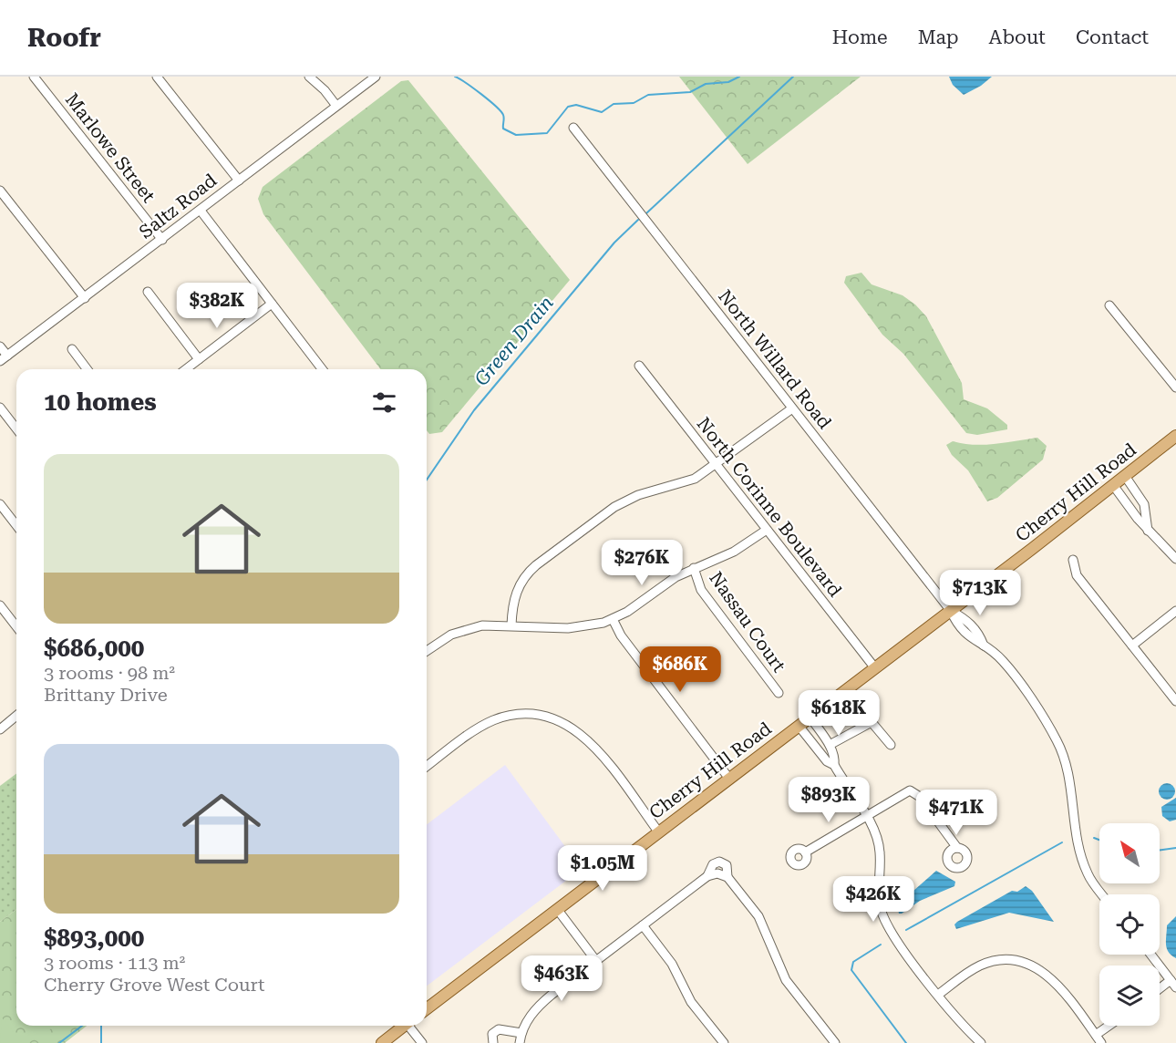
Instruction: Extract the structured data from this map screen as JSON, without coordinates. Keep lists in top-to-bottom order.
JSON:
{
  "streets": {
    "main road": ["Cherry Hill Road"],
    "street": [
      "Marlowe Street",
      "Saltz Road",
      "North Willard Road",
      "North Corinne Boulevard",
      "Nassau Court"
    ]
  },
  "crossings": [
    ["Marlowe Street", "Saltz Road"],
    ["North Willard Road", "Cherry Hill Road"],
    ["Cherry Hill Road", "North Corinne Boulevard"]
  ],
  "water": ["Green Drain"],
  "north": "top left",
  "page": {
    "header": "Roofr",
    "nav": [
      "Home",
      "Map",
      "About",
      "Contact"
    ],
    "price": [
      "$382K",
      "$276K",
      "$713K",
      "$686K",
      "$618K",
      "$893K",
      "$471K",
      "$1.05M",
      "$426K",
      "$463K"
    ],
    "heading": "10 homes",
    "list": [
      {
        "name": "$686,000",
        "note": "3 rooms · 98 m² · Brittany Drive"
      },
      {
        "name": "$893,000",
        "note": "3 rooms · 113 m² · Cherry Grove West Court"
      }
    ]
  }
}
